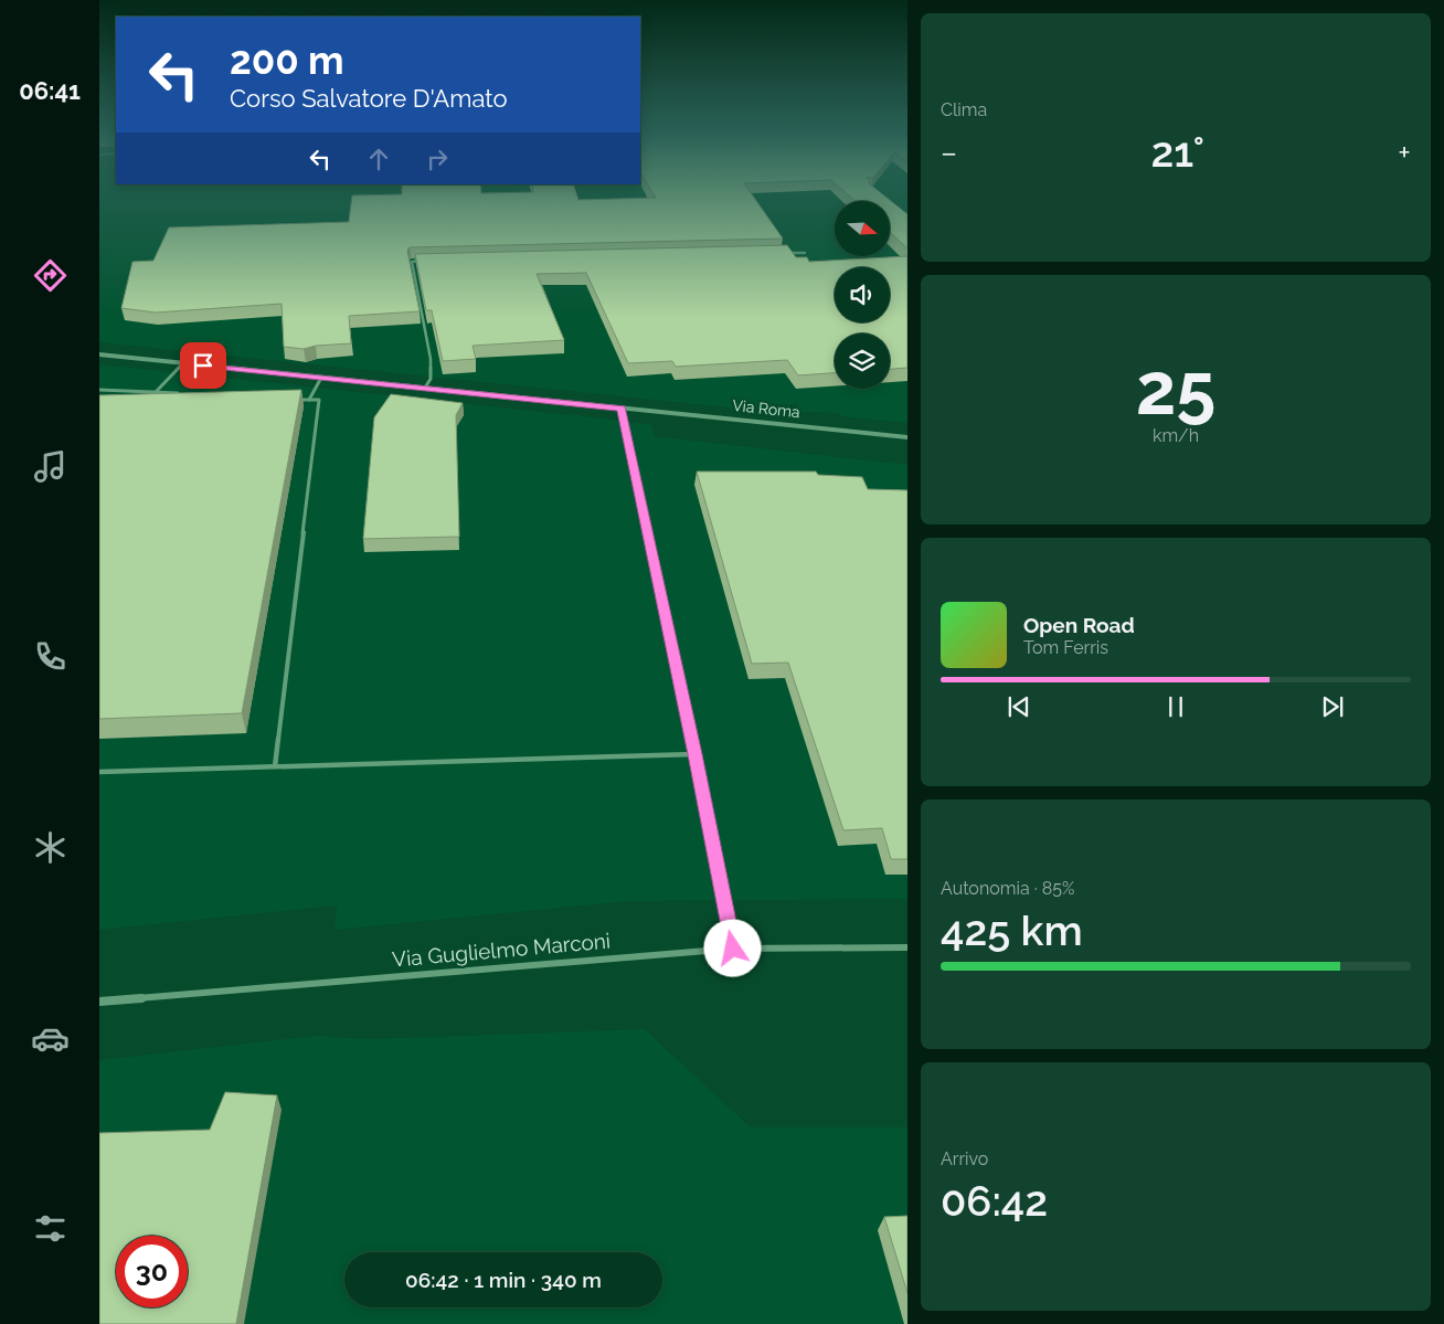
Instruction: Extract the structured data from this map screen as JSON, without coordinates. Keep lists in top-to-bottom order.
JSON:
{
  "streets": {
    "street": ["Via Roma", "Via Guglielmo Marconi"]
  },
  "north": "right",
  "page": {
    "tabs": "06:41",
    "tile": [
      "Clima",
      ["25", "km/h"],
      ["Autonomia · 85%", "425 km"],
      ["Arrivo", "06:42"]
    ],
    "turn": ["200 m", "Corso Salvatore D'Amato"],
    "heat": ["−", "21°", "+"],
    "song": ["Open Road", "Tom Ferris"],
    "limit": "30",
    "trip": "06:42 · 1 min · 340 m"
  }
}
